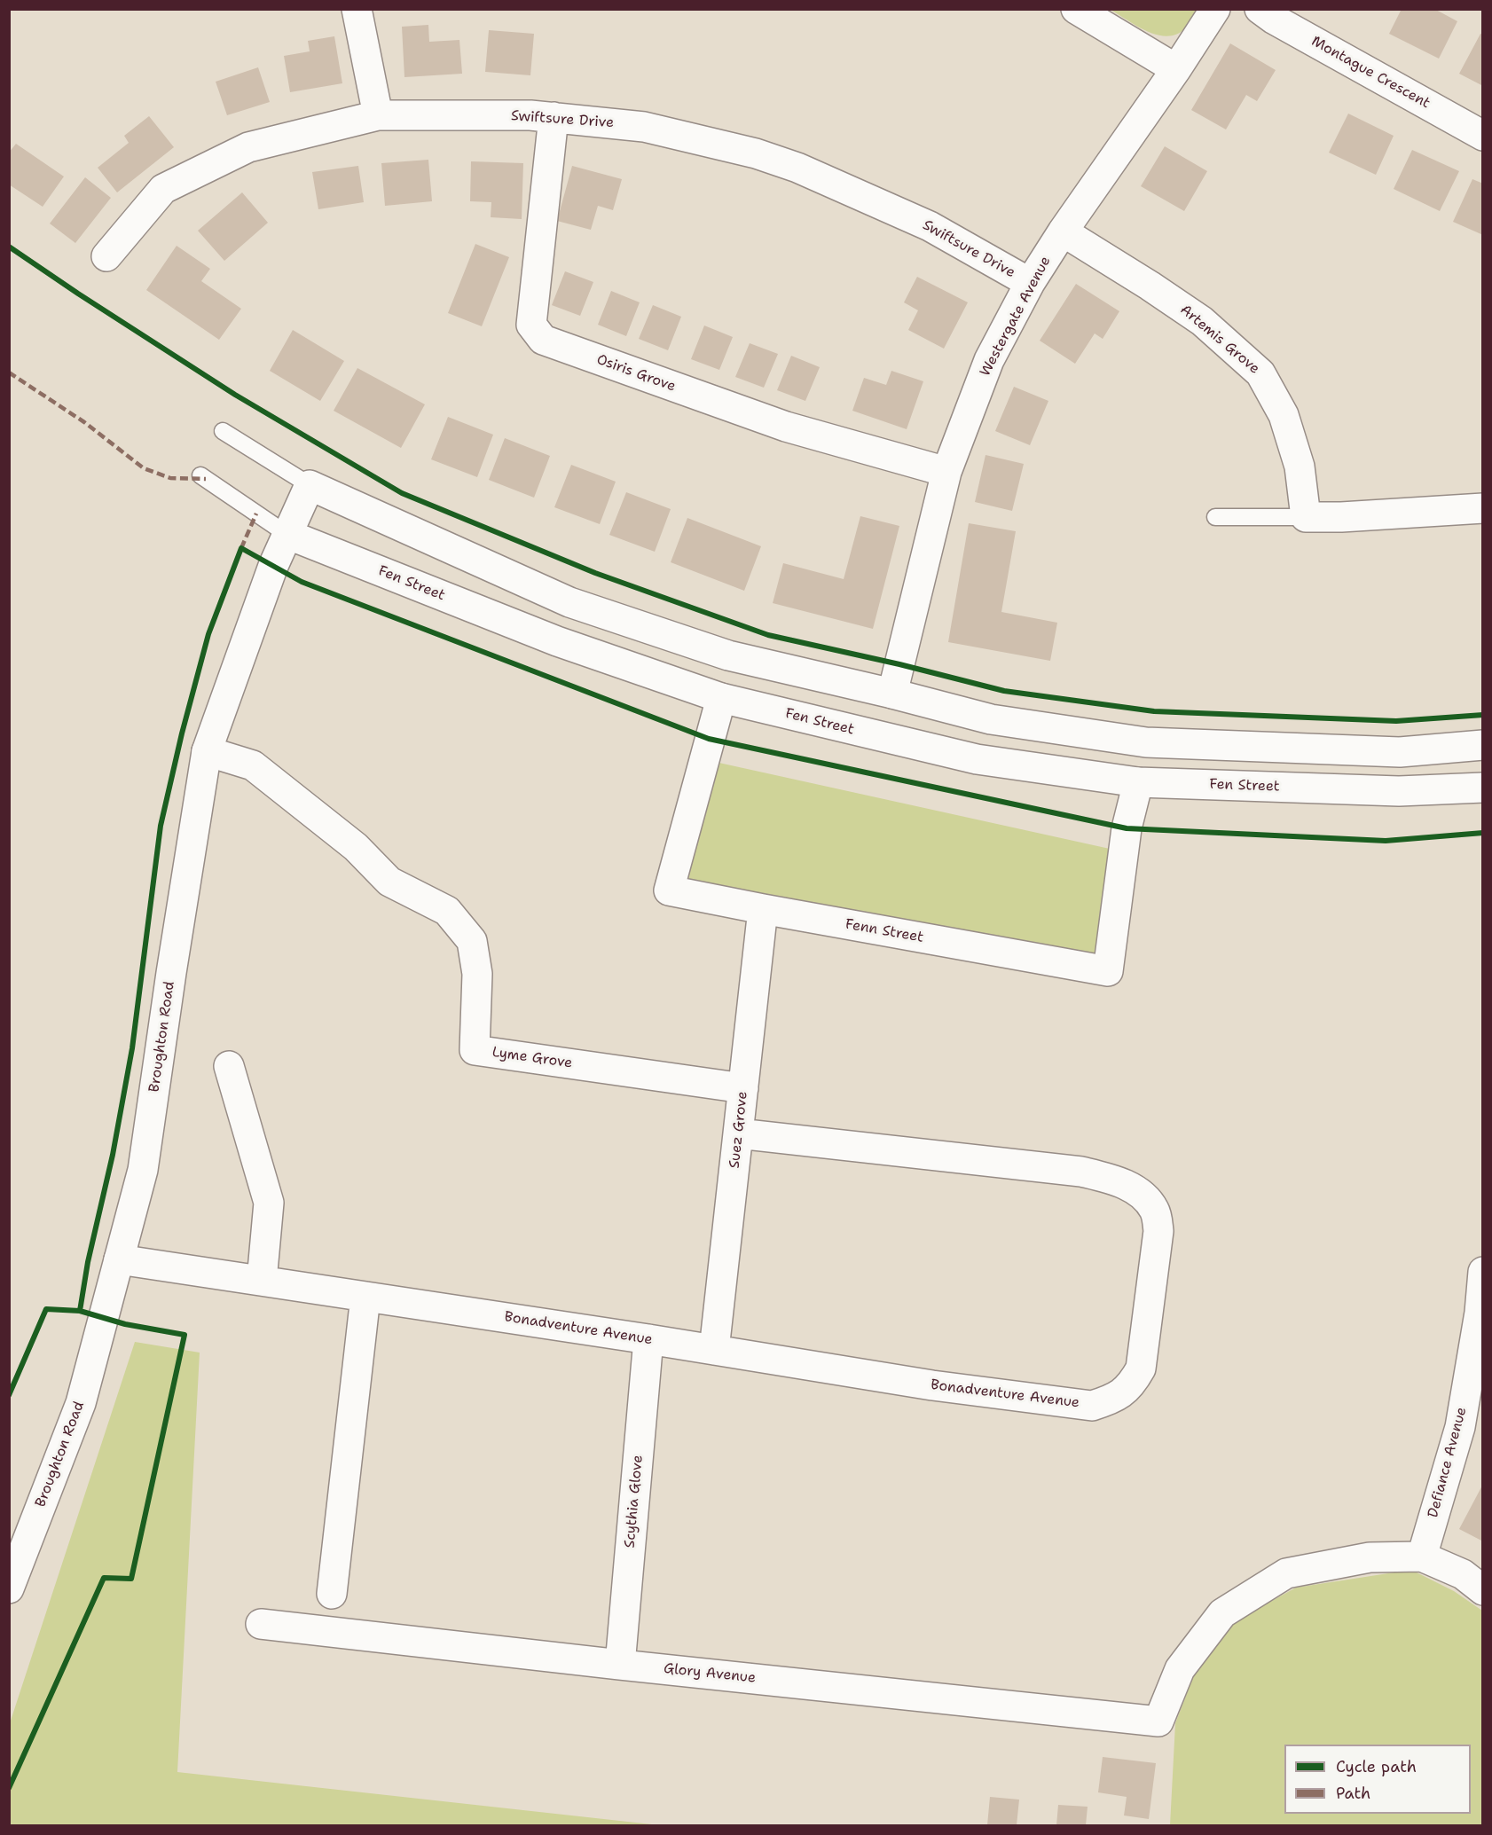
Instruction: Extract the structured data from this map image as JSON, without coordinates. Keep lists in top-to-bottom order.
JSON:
{
  "streets": {
    "street": [
      "Montague Crescent",
      "Swiftsure Drive",
      "Westergate Avenue",
      "Artemis Grove",
      "Osiris Grove",
      "Fen Street",
      "Fenn Street",
      "Broughton Road",
      "Lyme Grove",
      "Suez Grove",
      "Bonadventure Avenue",
      "Defiance Avenue",
      "Scythia Glove",
      "Glory Avenue"
    ]
  },
  "crossings": [
    ["Swiftsure Drive", "Westergate Avenue"],
    ["Swiftsure Drive", "Osiris Grove"],
    ["Westergate Avenue", "Artemis Grove"],
    ["Westergate Avenue", "Osiris Grove"],
    ["Fen Street", "Fenn Street"],
    ["Fen Street", "Broughton Road"],
    ["Fenn Street", "Suez Grove"],
    ["Broughton Road", "Lyme Grove"],
    ["Broughton Road", "Bonadventure Avenue"],
    ["Lyme Grove", "Suez Grove"],
    ["Suez Grove", "Bonadventure Avenue"],
    ["Bonadventure Avenue", "Scythia Glove"],
    ["Defiance Avenue", "Glory Avenue"],
    ["Scythia Glove", "Glory Avenue"]
  ],
  "legend": ["Cycle path", "Path"]
}
